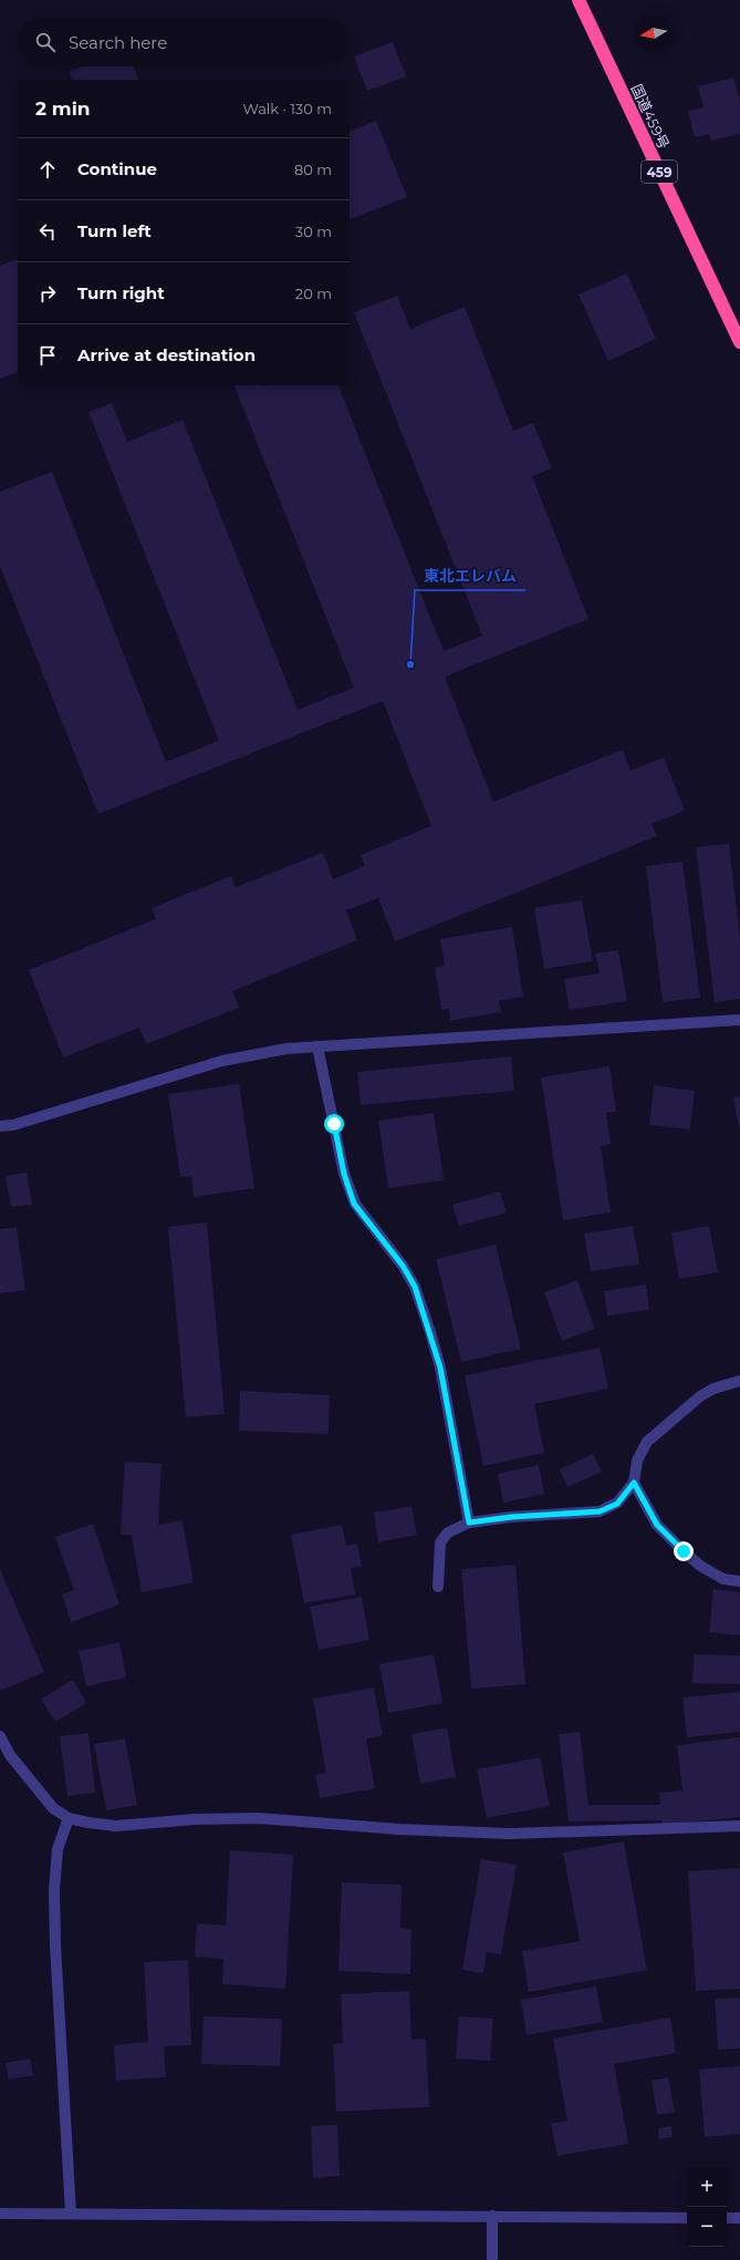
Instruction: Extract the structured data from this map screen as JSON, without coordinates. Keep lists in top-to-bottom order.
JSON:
{
  "streets": {
    "highway": ["国道459号", "459"]
  },
  "places": ["東北エレバム"],
  "north": "left",
  "page": {
    "search": "Search here",
    "heading": ["2 min", "Walk · 130 m"],
    "list": [
      ["Continue", "80 m"],
      ["Turn left", "30 m"],
      ["Turn right", "20 m"],
      "Arrive at destination"
    ],
    "map_buttons": ["+", "−"]
  }
}
